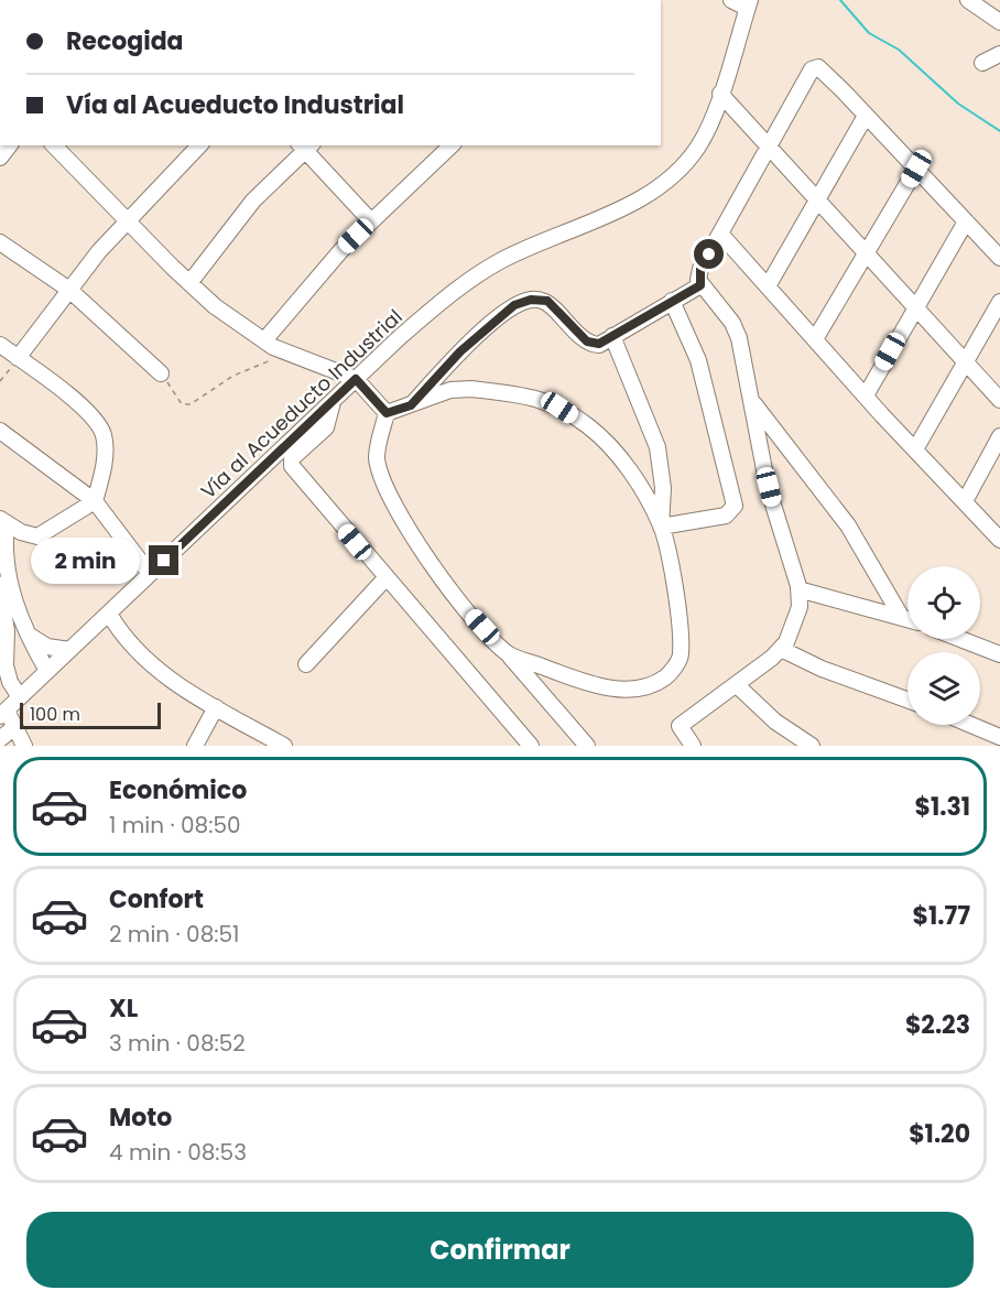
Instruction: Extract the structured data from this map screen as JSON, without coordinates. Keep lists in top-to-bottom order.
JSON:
{
  "streets": {
    "street": ["Vía al Acueducto Industrial"]
  },
  "scale_bar": "100 m",
  "page": {
    "banner": ["Recogida", "Vía al Acueducto Industrial"],
    "bubble": "2 min",
    "scale": "100 m",
    "list": [
      {
        "name": "Económico",
        "note": "1 min · 08:50",
        "value": "$1.31"
      },
      {
        "name": "Confort",
        "note": "2 min · 08:51",
        "value": "$1.77"
      },
      {
        "name": "XL",
        "note": "3 min · 08:52",
        "value": "$2.23"
      },
      {
        "name": "Moto",
        "note": "4 min · 08:53",
        "value": "$1.20"
      }
    ],
    "buttons": "Confirmar"
  }
}
